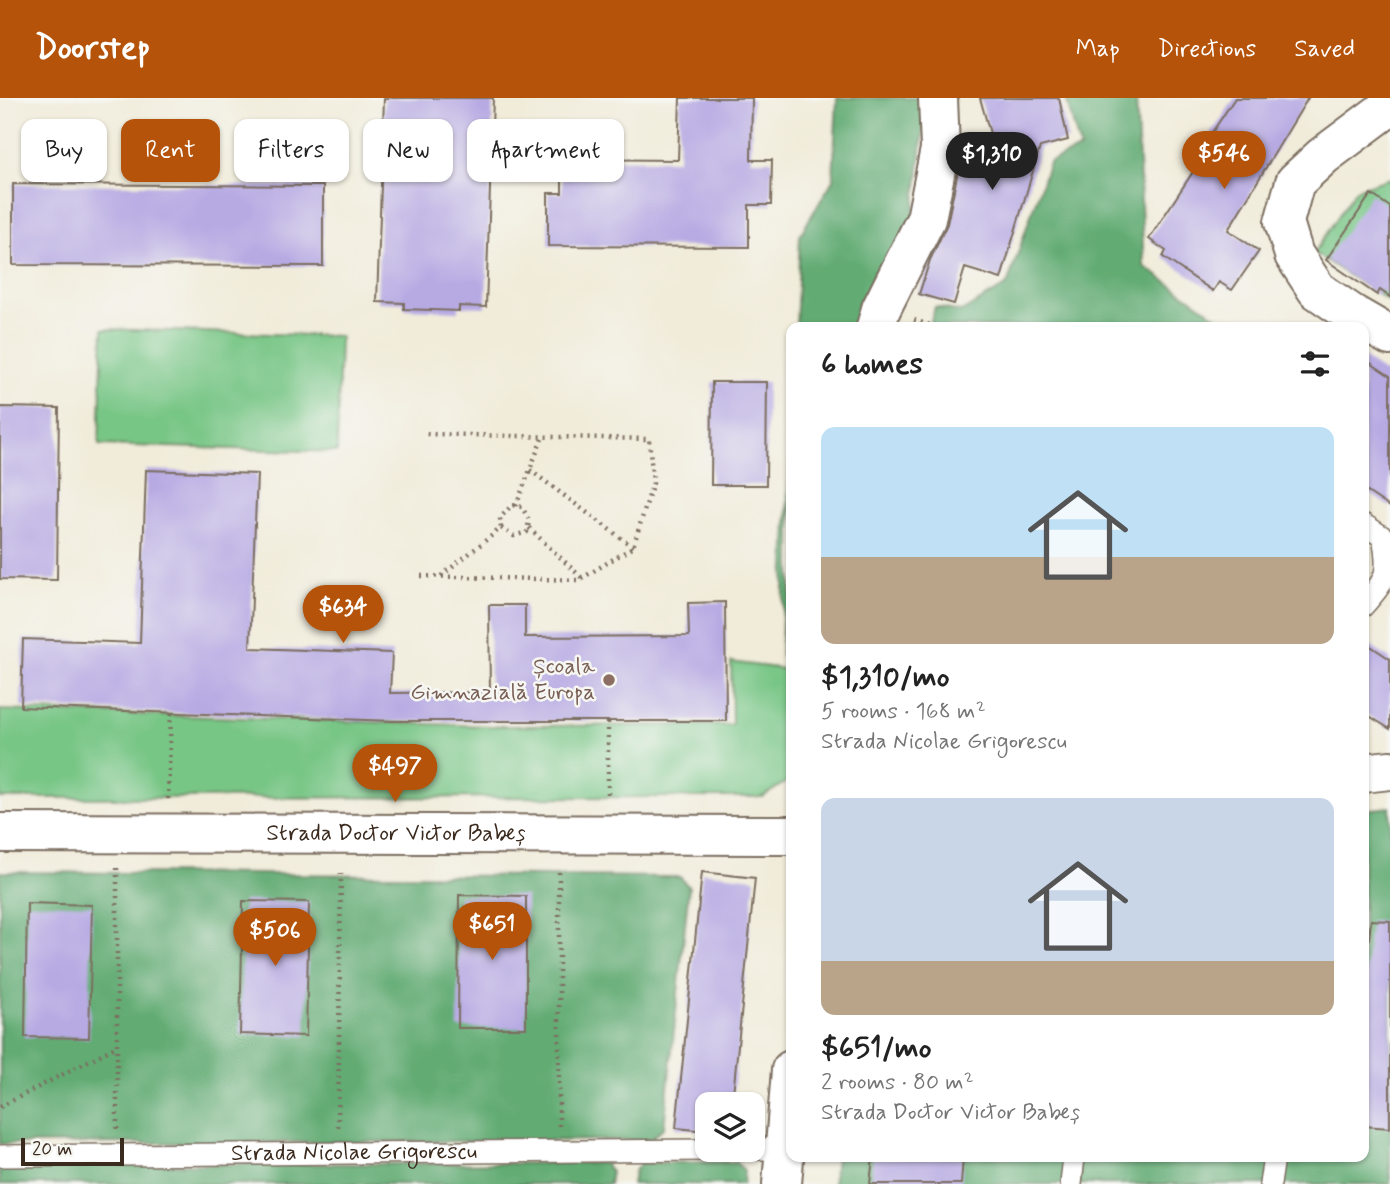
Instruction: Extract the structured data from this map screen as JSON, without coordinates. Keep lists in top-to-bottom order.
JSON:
{
  "streets": {
    "street": ["Strada Doctor Victor Babeș"],
    "lane": ["Strada Nicolae Grigorescu"]
  },
  "places": ["Școala Gimnazială Europa"],
  "scale_bar": "20 m",
  "page": {
    "header": "Doorstep",
    "nav": ["Map", "Directions", "Saved"],
    "chip": [
      "Buy",
      "Rent",
      "Filters",
      "New",
      "Apartment"
    ],
    "price": [
      "$546",
      "$1,310",
      "$634",
      "$497",
      "$651",
      "$506"
    ],
    "heading": "6 homes",
    "list": [
      {
        "name": "$1,310/mo",
        "note": "5 rooms · 168 m² · Strada Nicolae Grigorescu"
      },
      {
        "name": "$651/mo",
        "note": "2 rooms · 80 m² · Strada Doctor Victor Babeș"
      }
    ],
    "scale": "20 m"
  }
}
